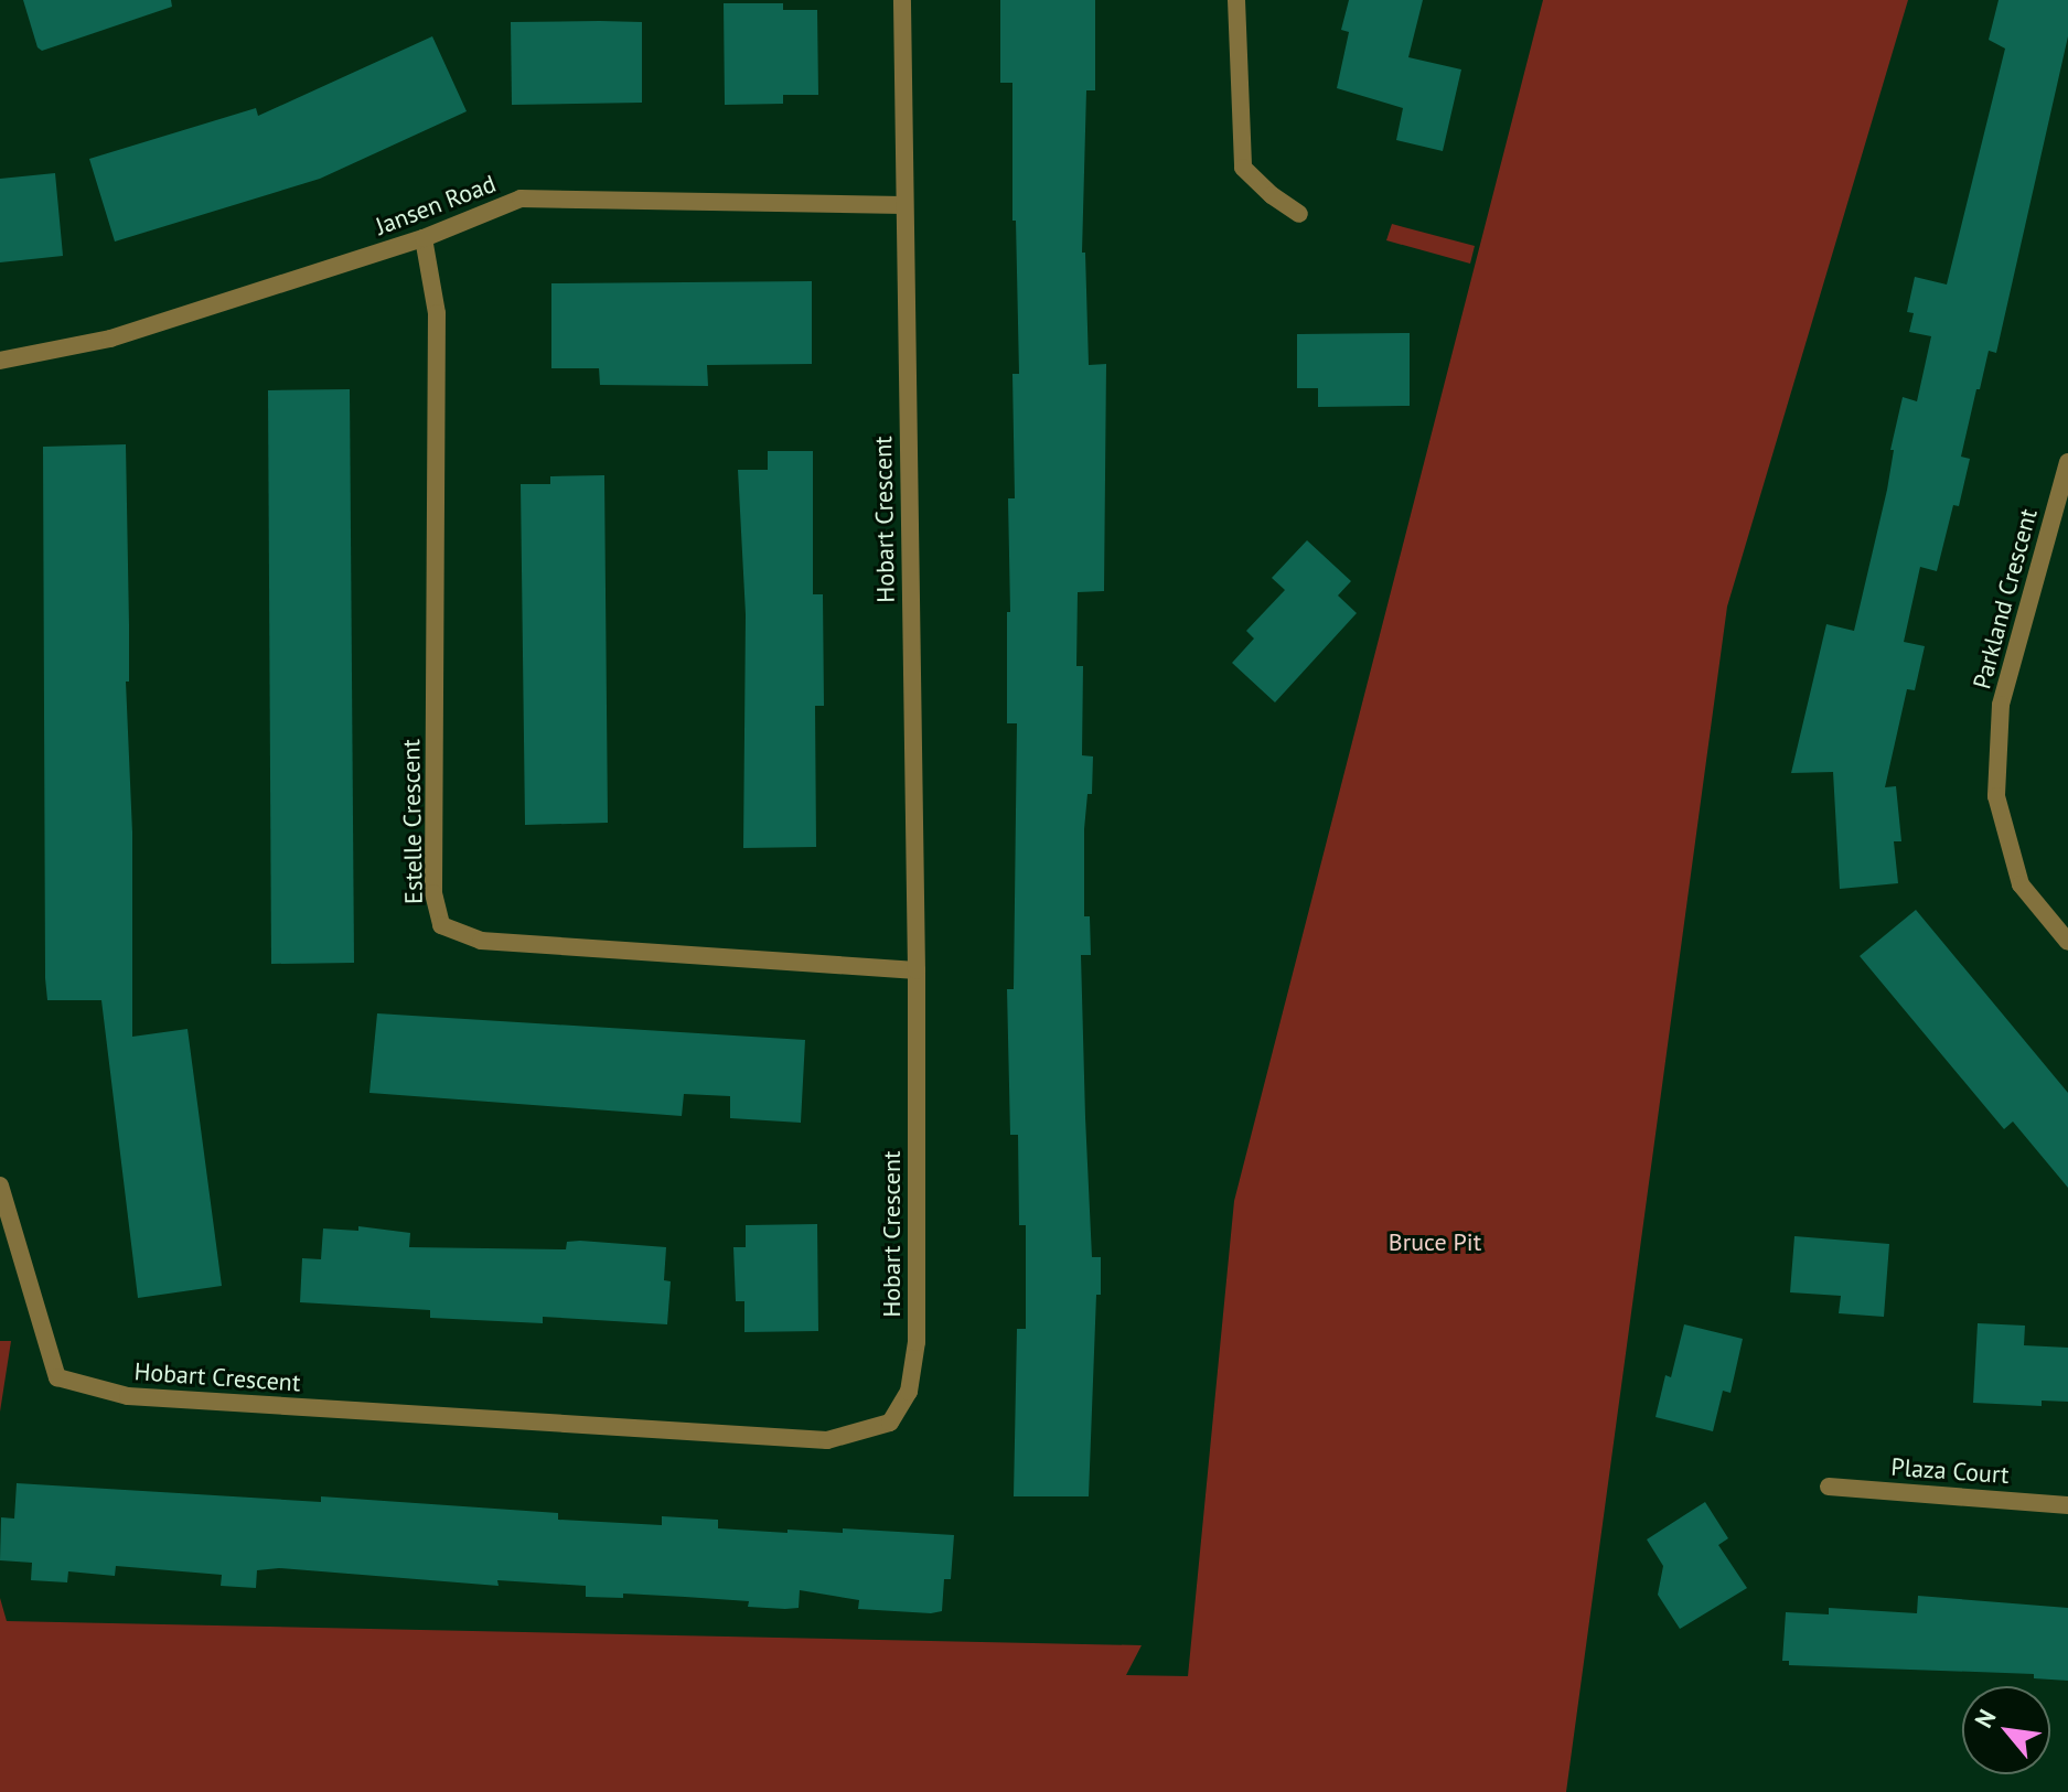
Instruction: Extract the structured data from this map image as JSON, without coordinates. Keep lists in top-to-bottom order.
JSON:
{
  "streets": {
    "street": [
      "Jansen Road",
      "Hobart Crescent",
      "Parkland Crescent",
      "Estelle Crescent",
      "Plaza Court"
    ]
  },
  "crossings": [
    ["Jansen Road", "Hobart Crescent"],
    ["Jansen Road", "Estelle Crescent"],
    ["Hobart Crescent", "Estelle Crescent"]
  ],
  "parks": ["Bruce Pit"],
  "north": "top left"
}
